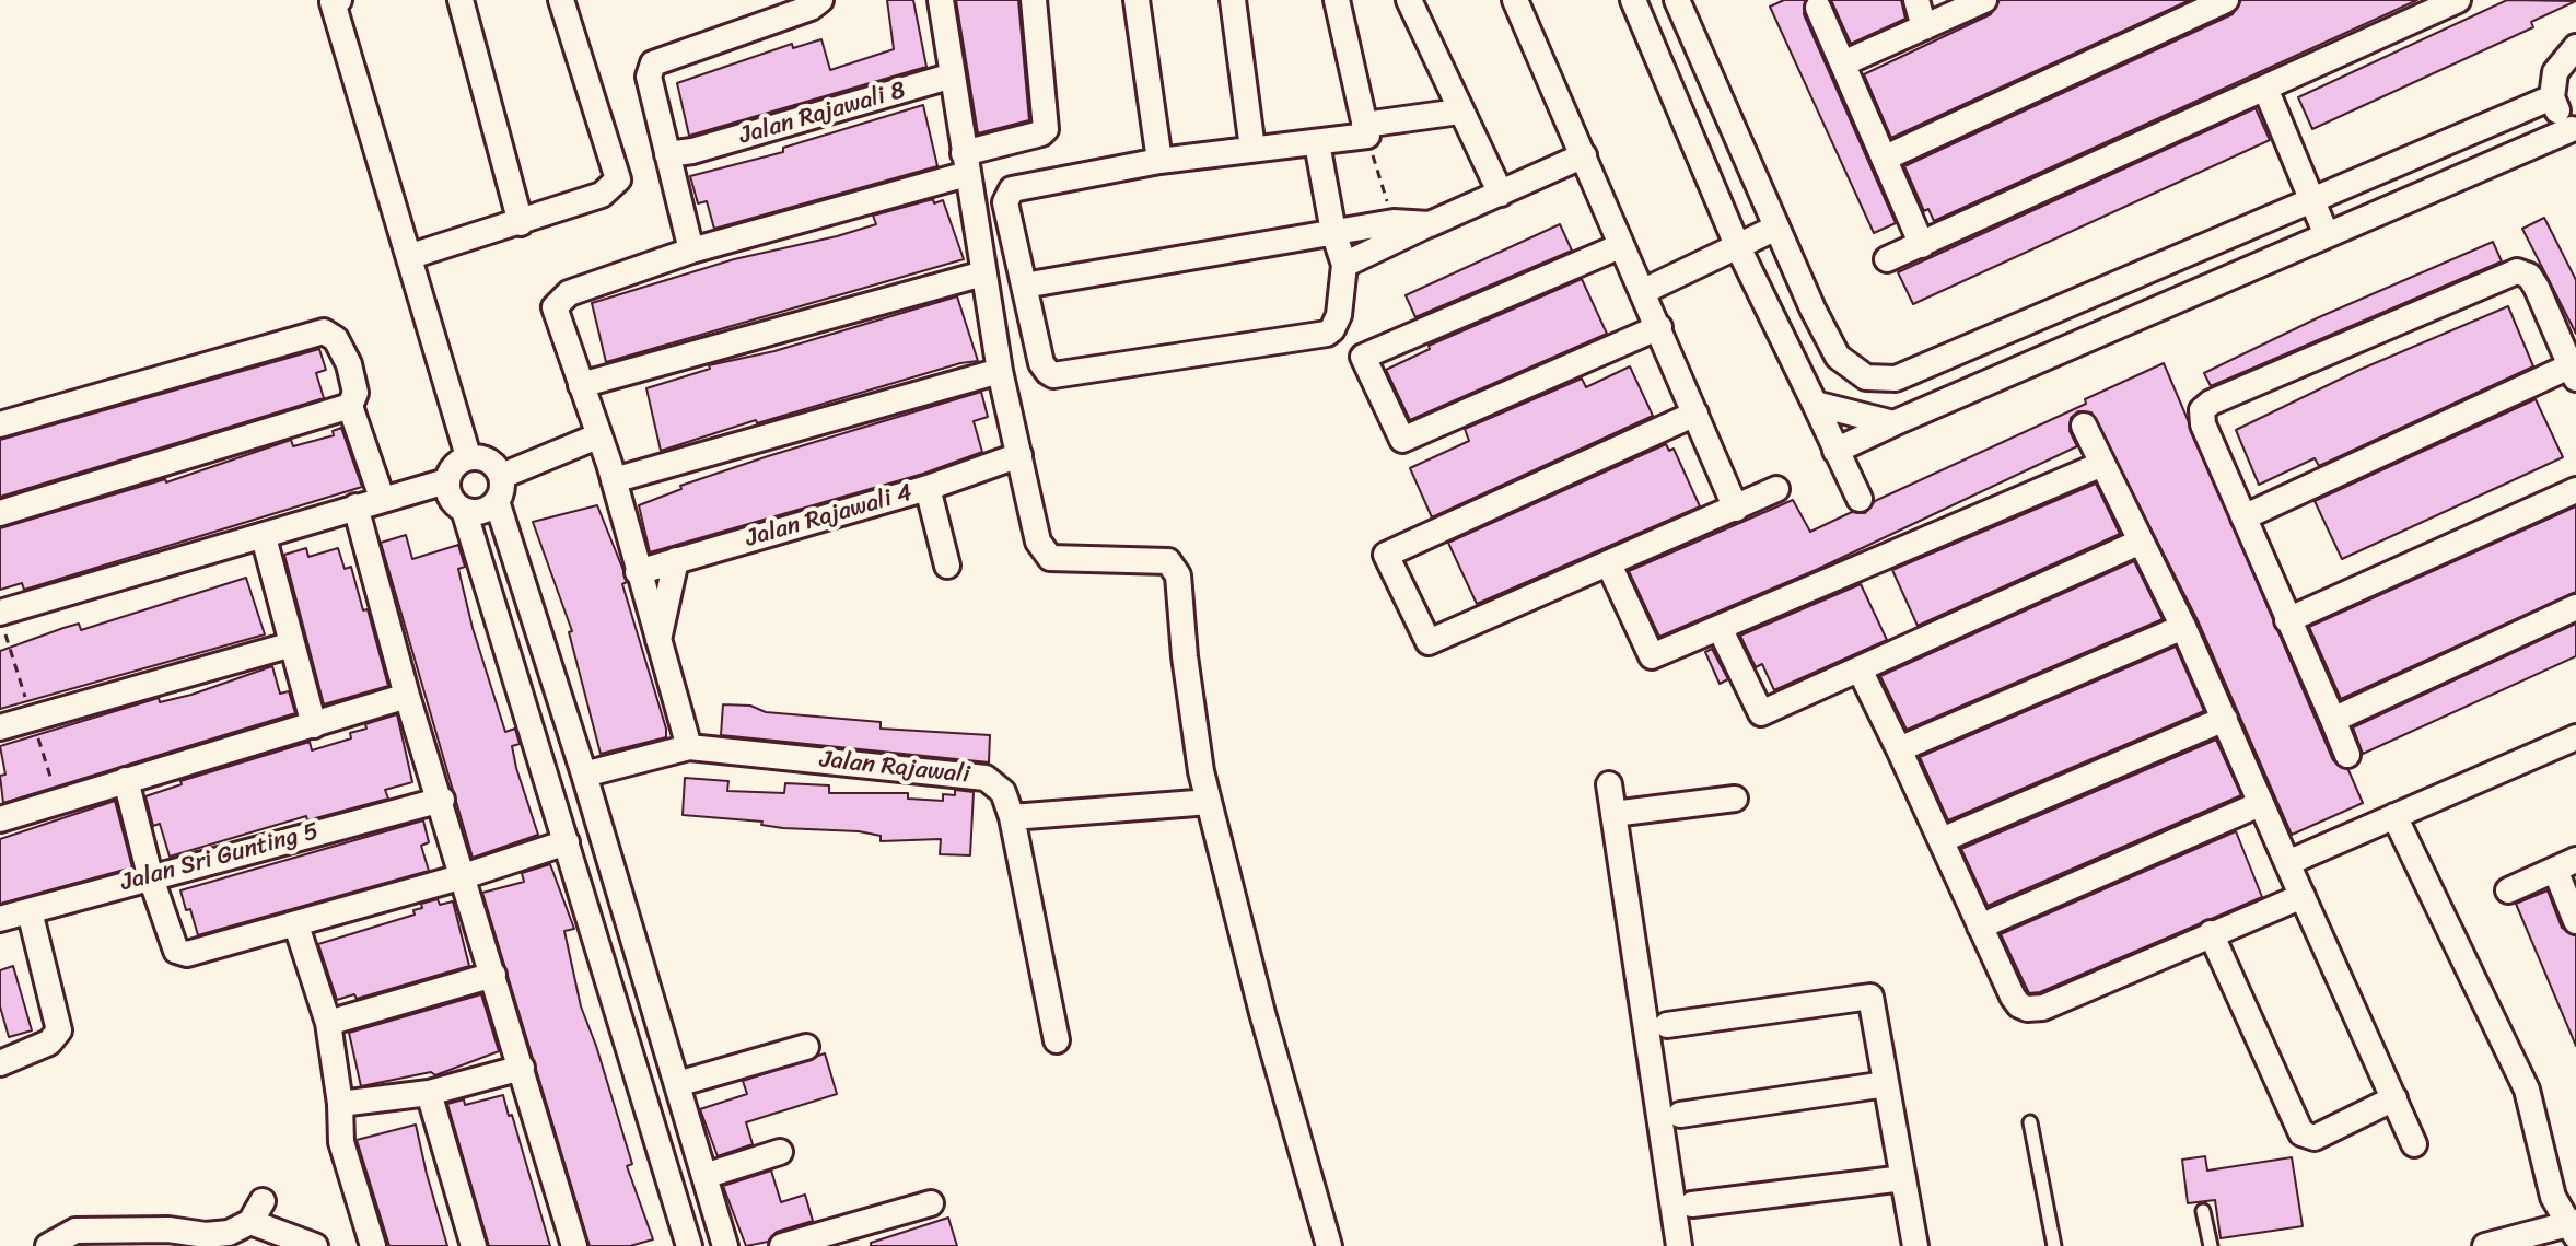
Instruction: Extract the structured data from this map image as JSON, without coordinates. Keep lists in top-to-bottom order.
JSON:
{
  "streets": {
    "street": [
      "Jalan Rajawali 8",
      "Jalan Rajawali 4",
      "Jalan Rajawali",
      "Jalan Sri Gunting 5"
    ]
  }
}
